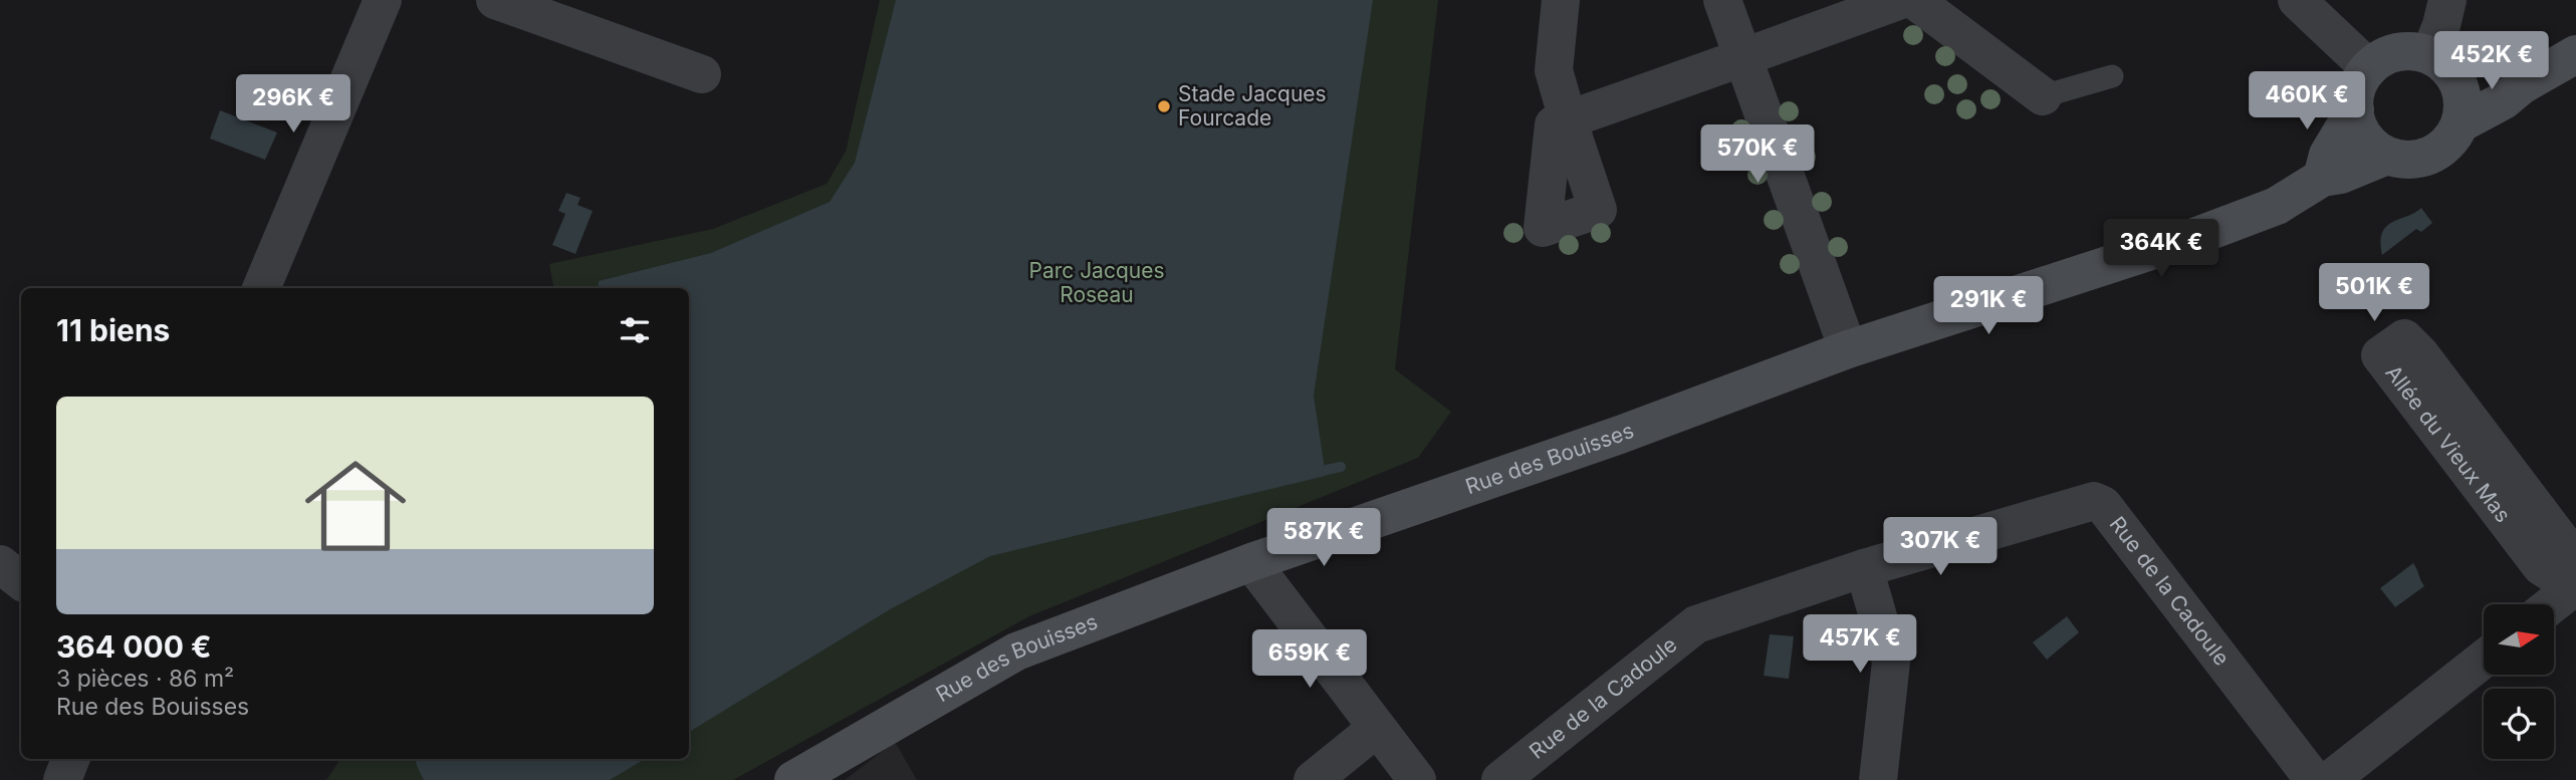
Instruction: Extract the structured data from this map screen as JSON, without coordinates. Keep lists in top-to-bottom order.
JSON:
{
  "streets": {
    "street": ["Allée du Vieux Mas", "Rue des Bouisses", "Rue de la Cadoule"]
  },
  "parks": ["Parc Jacques Roseau"],
  "places": ["Stade Jacques Fourcade"],
  "north": "right",
  "page": {
    "price": [
      "452K €",
      "460K €",
      "296K €",
      "570K €",
      "364K €",
      "501K €",
      "291K €",
      "587K €",
      "307K €",
      "457K €",
      "659K €"
    ],
    "heading": "11 biens",
    "list": [
      {
        "name": "364 000 €",
        "note": "3 pièces · 86 m² · Rue des Bouisses"
      }
    ]
  }
}
